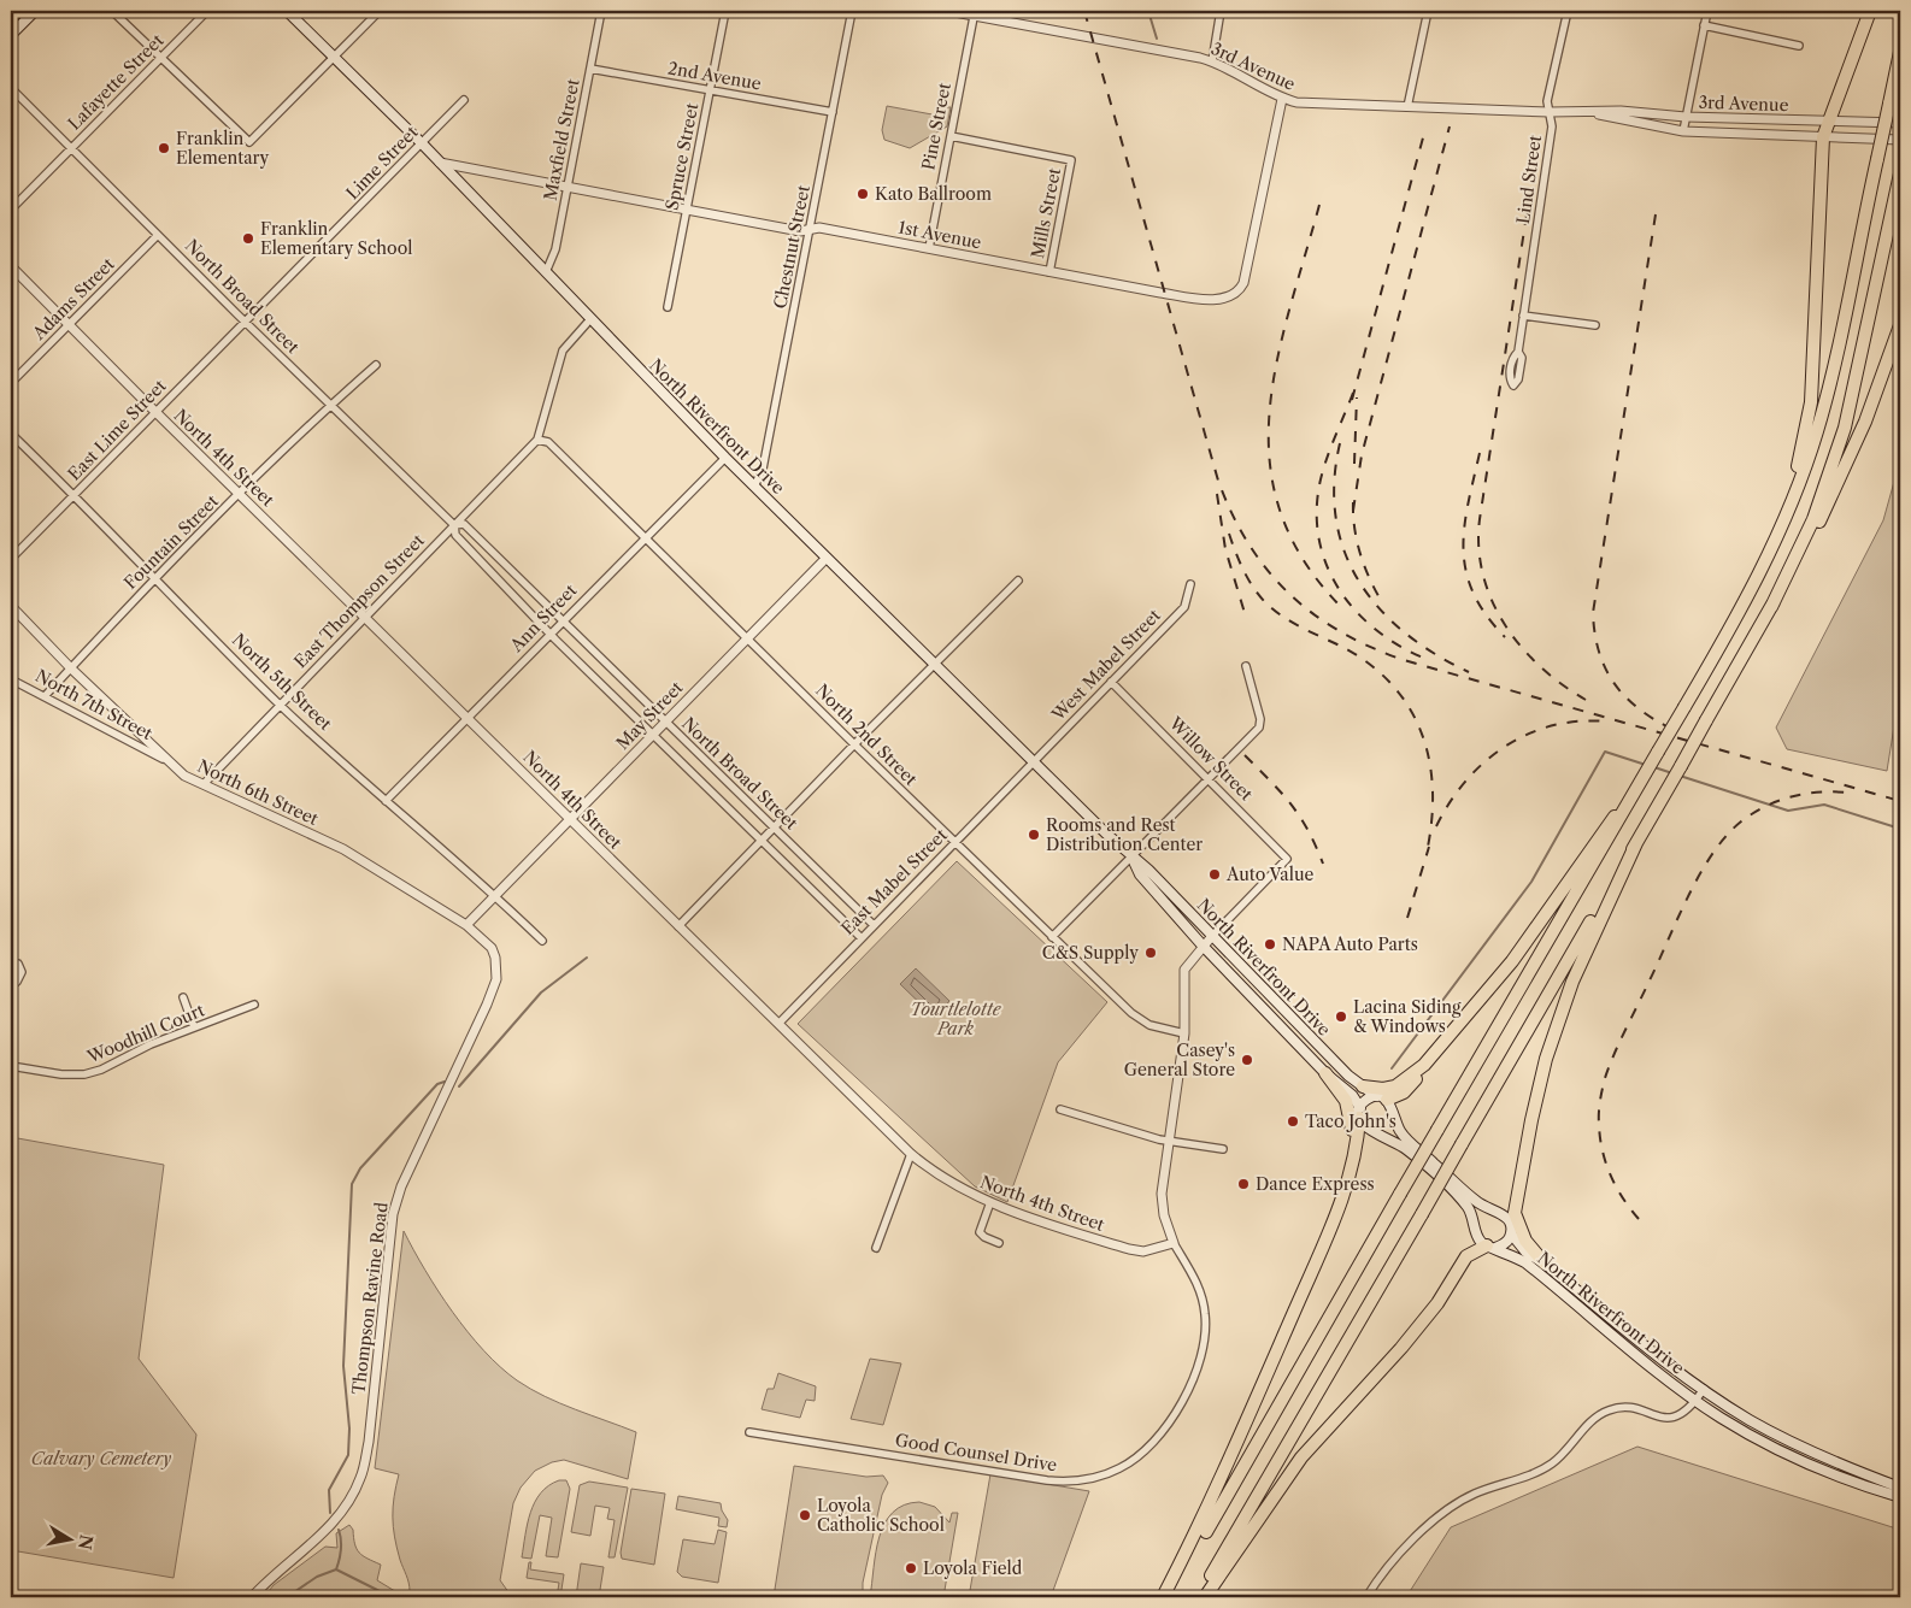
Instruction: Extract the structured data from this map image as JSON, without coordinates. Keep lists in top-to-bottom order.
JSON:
{
  "streets": {
    "main road": ["North Riverfront Drive"],
    "street": [
      "3rd Avenue",
      "2nd Avenue",
      "Lafayette Street",
      "Pine Street",
      "Maxfield Street",
      "Spruce Street",
      "Lime Street",
      "Lind Street",
      "Mills Street",
      "1st Avenue",
      "Chestnut Street",
      "North Broad Street",
      "Adams Street",
      "East Lime Street",
      "North 4th Street",
      "Fountain Street",
      "East Thompson Street",
      "Ann Street",
      "West Mabel Street",
      "North 5th Street",
      "North 7th Street",
      "May Street",
      "North 2nd Street",
      "Willow Street",
      "North 6th Street",
      "East Mabel Street",
      "Woodhill Court",
      "Thompson Ravine Road",
      "Good Counsel Drive"
    ]
  },
  "crossings": [
    ["3rd Avenue", "Pine Street"],
    ["3rd Avenue", "Lind Street"],
    ["3rd Avenue", "1st Avenue"],
    ["2nd Avenue", "Maxfield Street"],
    ["2nd Avenue", "Spruce Street"],
    ["2nd Avenue", "Chestnut Street"],
    ["Lafayette Street", "North Broad Street"],
    ["Pine Street", "Mills Street"],
    ["Pine Street", "1st Avenue"],
    ["Maxfield Street", "1st Avenue"],
    ["Maxfield Street", "North Riverfront Drive"],
    ["Spruce Street", "1st Avenue"],
    ["Lime Street", "North Broad Street"],
    ["Lime Street", "North Riverfront Drive"],
    ["Lime Street", "East Lime Street"],
    ["Mills Street", "1st Avenue"],
    ["1st Avenue", "Chestnut Street"],
    ["1st Avenue", "North Riverfront Drive"],
    ["Chestnut Street", "North Riverfront Drive"],
    ["North Broad Street", "Adams Street"],
    ["North Broad Street", "East Lime Street"],
    ["North Broad Street", "Fountain Street"],
    ["North Broad Street", "East Thompson Street"],
    ["North Broad Street", "Ann Street"],
    ["North Broad Street", "May Street"],
    ["North Broad Street", "East Mabel Street"],
    ["Adams Street", "North 4th Street"],
    ["North Riverfront Drive", "Ann Street"],
    ["North Riverfront Drive", "West Mabel Street"],
    ["North Riverfront Drive", "May Street"],
    ["North Riverfront Drive", "Willow Street"],
    ["North Riverfront Drive", "East Mabel Street"],
    ["North Riverfront Drive", "Good Counsel Drive"],
    ["East Lime Street", "North 4th Street"],
    ["East Lime Street", "North 5th Street"],
    ["North 4th Street", "Fountain Street"],
    ["North 4th Street", "East Thompson Street"],
    ["North 4th Street", "Ann Street"],
    ["North 4th Street", "May Street"],
    ["North 4th Street", "East Mabel Street"],
    ["North 4th Street", "Good Counsel Drive"],
    ["Fountain Street", "North 5th Street"],
    ["Fountain Street", "North 7th Street"],
    ["Fountain Street", "North 6th Street"],
    ["East Thompson Street", "North 5th Street"],
    ["East Thompson Street", "North 2nd Street"],
    ["East Thompson Street", "North 6th Street"],
    ["Ann Street", "North 5th Street"],
    ["Ann Street", "North 2nd Street"],
    ["West Mabel Street", "Willow Street"],
    ["West Mabel Street", "East Mabel Street"],
    ["North 5th Street", "May Street"],
    ["North 7th Street", "North 6th Street"],
    ["May Street", "North 2nd Street"],
    ["North 2nd Street", "East Mabel Street"],
    ["North 2nd Street", "Good Counsel Drive"],
    ["Willow Street", "Good Counsel Drive"],
    ["North 6th Street", "Thompson Ravine Road"]
  ],
  "parks": ["Tourtlelotte Park", "Calvary Cemetery"],
  "places": [
    "Franklin Elementary",
    "Kato Ballroom",
    "Franklin Elementary School",
    "Rooms and Rest Distribution Center",
    "Auto Value",
    "NAPA Auto Parts",
    "C&S Supply",
    "Lacina Siding & Windows",
    "Casey's General Store",
    "Taco John's",
    "Dance Express",
    "Loyola Catholic School",
    "Loyola Field"
  ],
  "north": "right"
}
